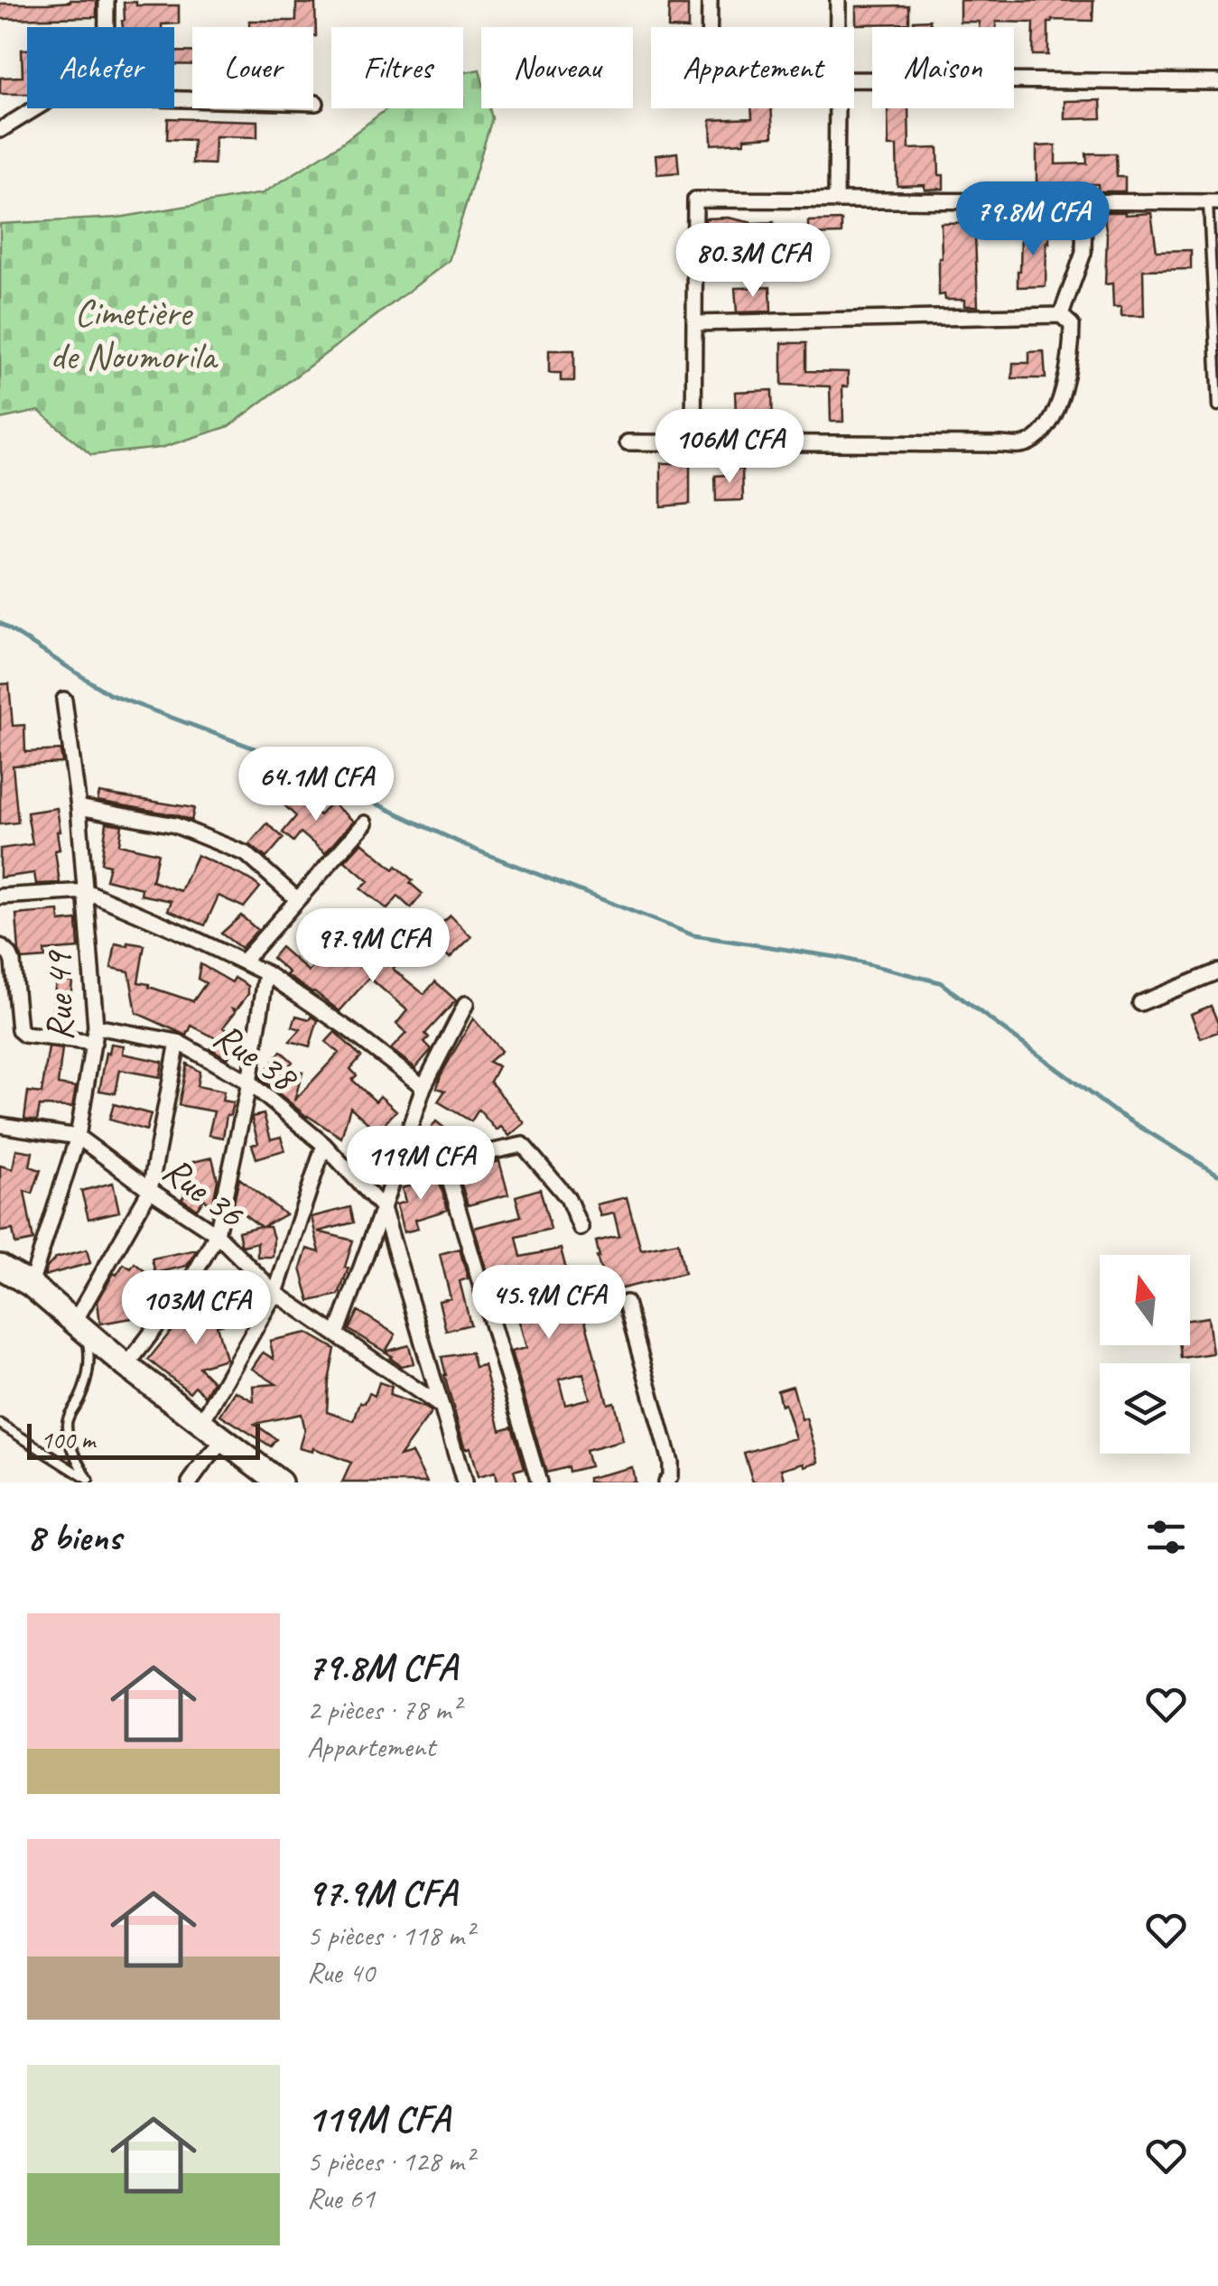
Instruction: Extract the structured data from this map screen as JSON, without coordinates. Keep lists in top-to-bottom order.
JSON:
{
  "streets": {
    "street": ["Rue 49", "Rue 38", "Rue 36"]
  },
  "crossings": [
    ["Rue 49", "Rue 38"],
    ["Rue 49", "Rue 36"],
    ["Rue 38", "Rue 36"]
  ],
  "parks": ["Cimetière de Noumorila"],
  "scale_bar": "100 m",
  "north": "top",
  "page": {
    "chip": [
      "Acheter",
      "Louer",
      "Filtres",
      "Nouveau",
      "Appartement",
      "Maison"
    ],
    "price": [
      "79.8M CFA",
      "80.3M CFA",
      "106M CFA",
      "64.1M CFA",
      "97.9M CFA",
      "119M CFA",
      "45.9M CFA",
      "103M CFA"
    ],
    "scale": "100 m",
    "heading": "8 biens",
    "list": [
      {
        "name": "79.8M CFA",
        "note": "2 pièces · 78 m² · Appartement"
      },
      {
        "name": "97.9M CFA",
        "note": "5 pièces · 118 m² · Rue 40"
      },
      {
        "name": "119M CFA",
        "note": "5 pièces · 128 m² · Rue 61"
      }
    ]
  }
}
